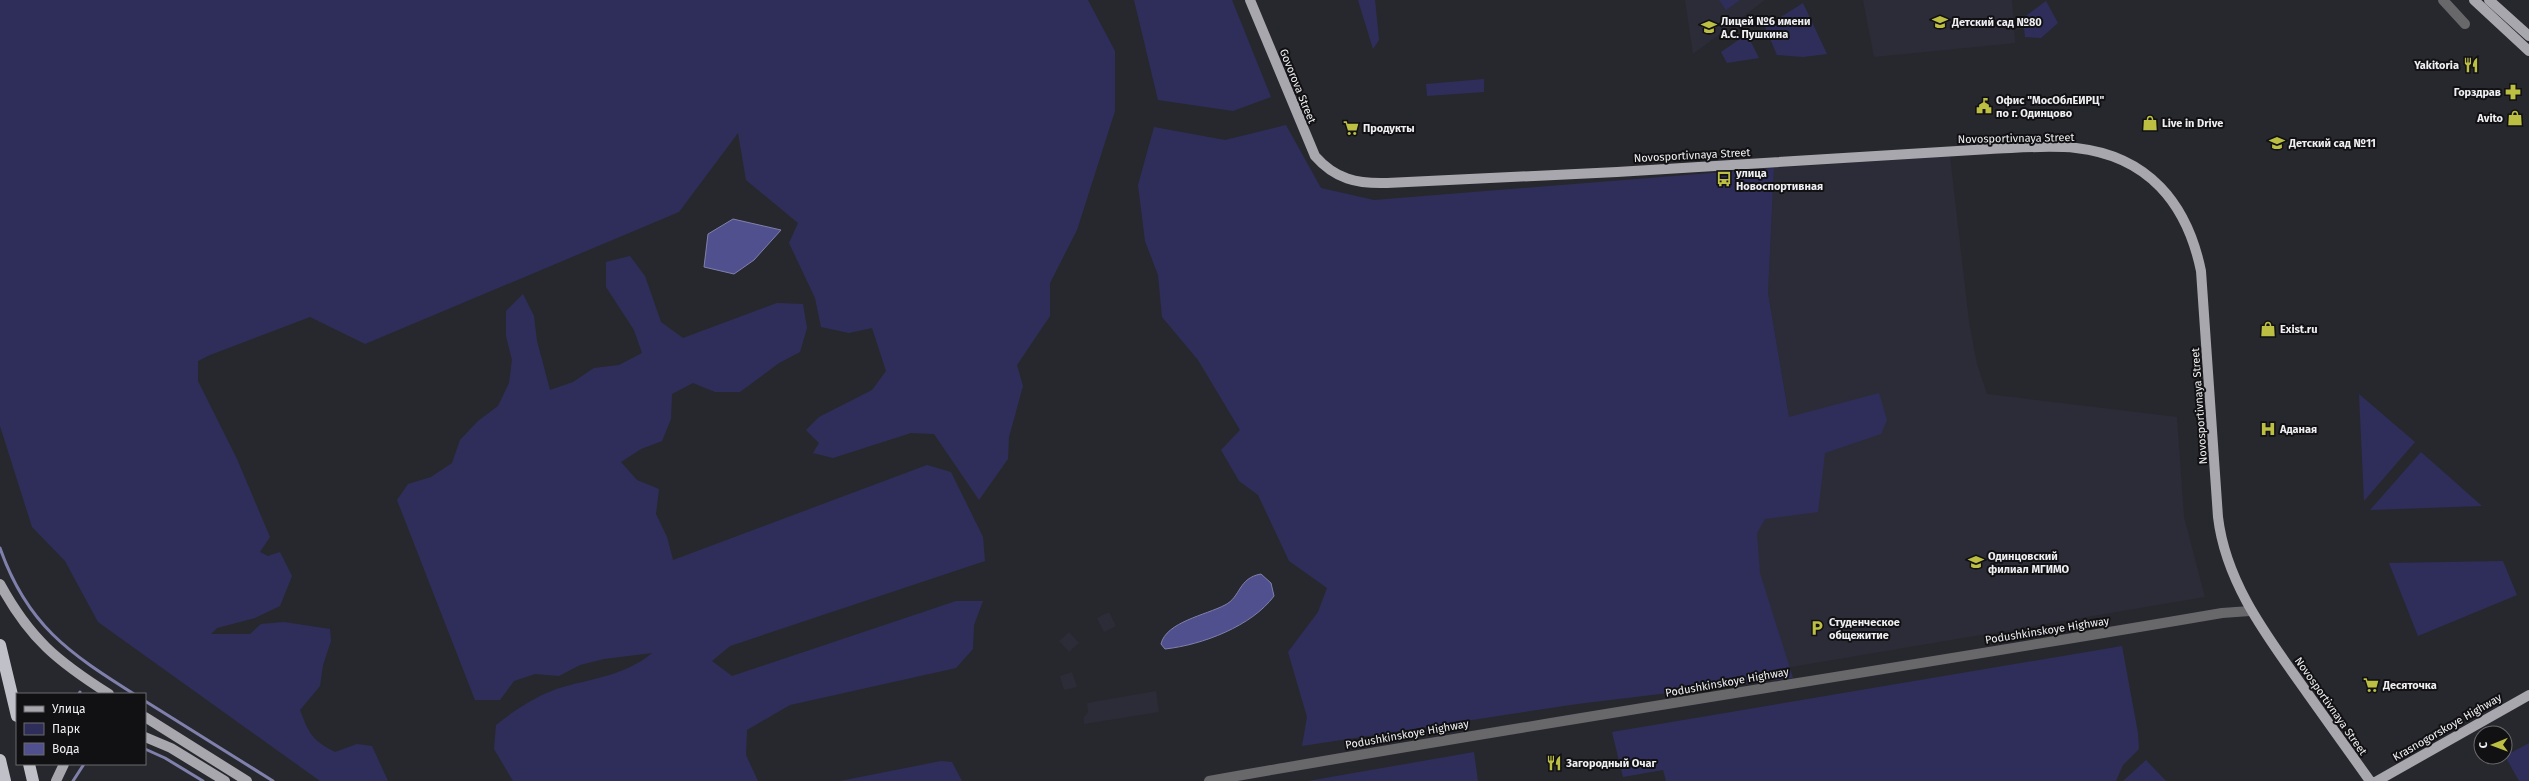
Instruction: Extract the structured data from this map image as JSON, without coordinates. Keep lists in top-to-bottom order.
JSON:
{
  "streets": {
    "main road": ["Govorova Street", "Novosportivnaya Street", "Krasnogorskoye Highway"],
    "street": ["Podushkinskoye Highway"]
  },
  "crossings": [
    ["Govorova Street", "Novosportivnaya Street"],
    ["Novosportivnaya Street", "Podushkinskoye Highway"]
  ],
  "places": {
    "school or university": [
      "Детский сад №80",
      "Лицей №6 имени А.С. Пушкина",
      "Детский сад №11",
      "Одинцовский филиал МГИМО"
    ],
    "restaurant": ["Yakitoria", "Загородный Очаг"],
    "pharmacy": ["Горздрав"],
    "public building": ["Офис \"МосОблЕИРЦ\" по г. Одинцово"],
    "shop": ["Avito", "Live in Drive", "Exist.ru"],
    "supermarket": ["Продукты", "Десяточка"],
    "bus stop": ["улица Новоспортивная"],
    "hospital": ["Аданая"],
    "parking": ["Студенческое общежитие"]
  },
  "legend": ["Улица", "Парк", "Вода"],
  "north": "left"
}
